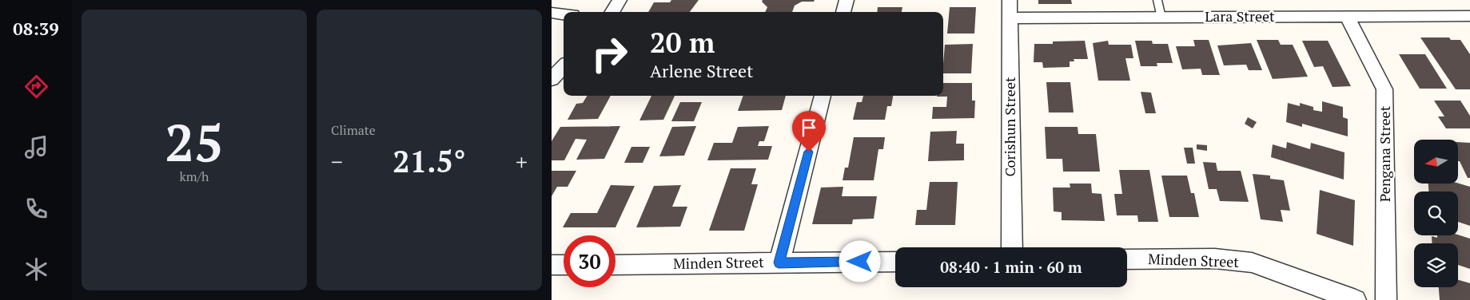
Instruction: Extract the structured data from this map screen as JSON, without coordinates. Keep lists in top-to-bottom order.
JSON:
{
  "streets": {
    "street": [
      "Lara Street",
      "Corishun Street",
      "Pengana Street",
      "Minden Street"
    ]
  },
  "crossings": [
    ["Lara Street", "Corishun Street"],
    ["Lara Street", "Pengana Street"]
  ],
  "north": "left",
  "page": {
    "tabs": "08:39",
    "tile": [
      ["25", "km/h"],
      "Climate"
    ],
    "turn": ["20 m", "Arlene Street"],
    "heat": ["−", "21.5°", "+"],
    "limit": "30",
    "trip": "08:40 · 1 min · 60 m"
  }
}
